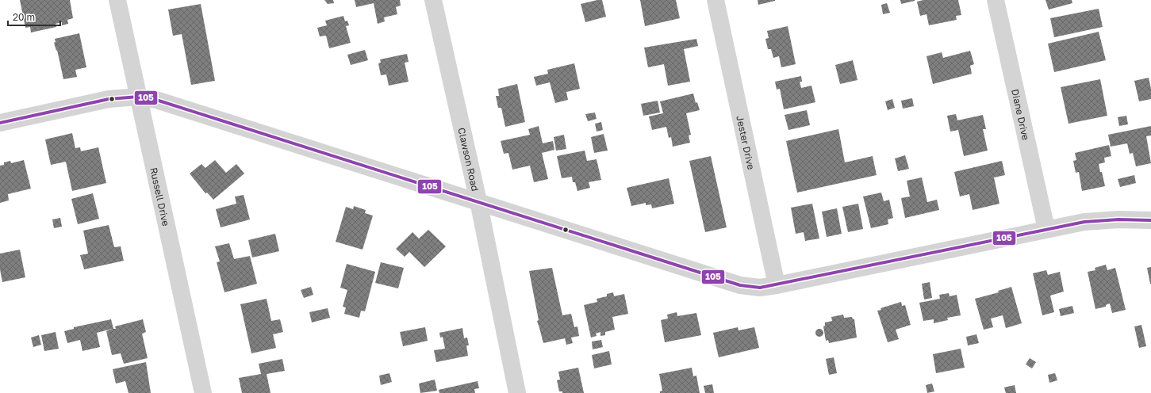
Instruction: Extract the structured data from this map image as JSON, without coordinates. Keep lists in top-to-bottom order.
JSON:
{
  "streets": {
    "street": [
      "Diane Drive",
      "Jester Drive",
      "Clawson Road",
      "Russell Drive"
    ]
  },
  "lines": ["transit line 105"],
  "scale_bar": "20 m"
}
